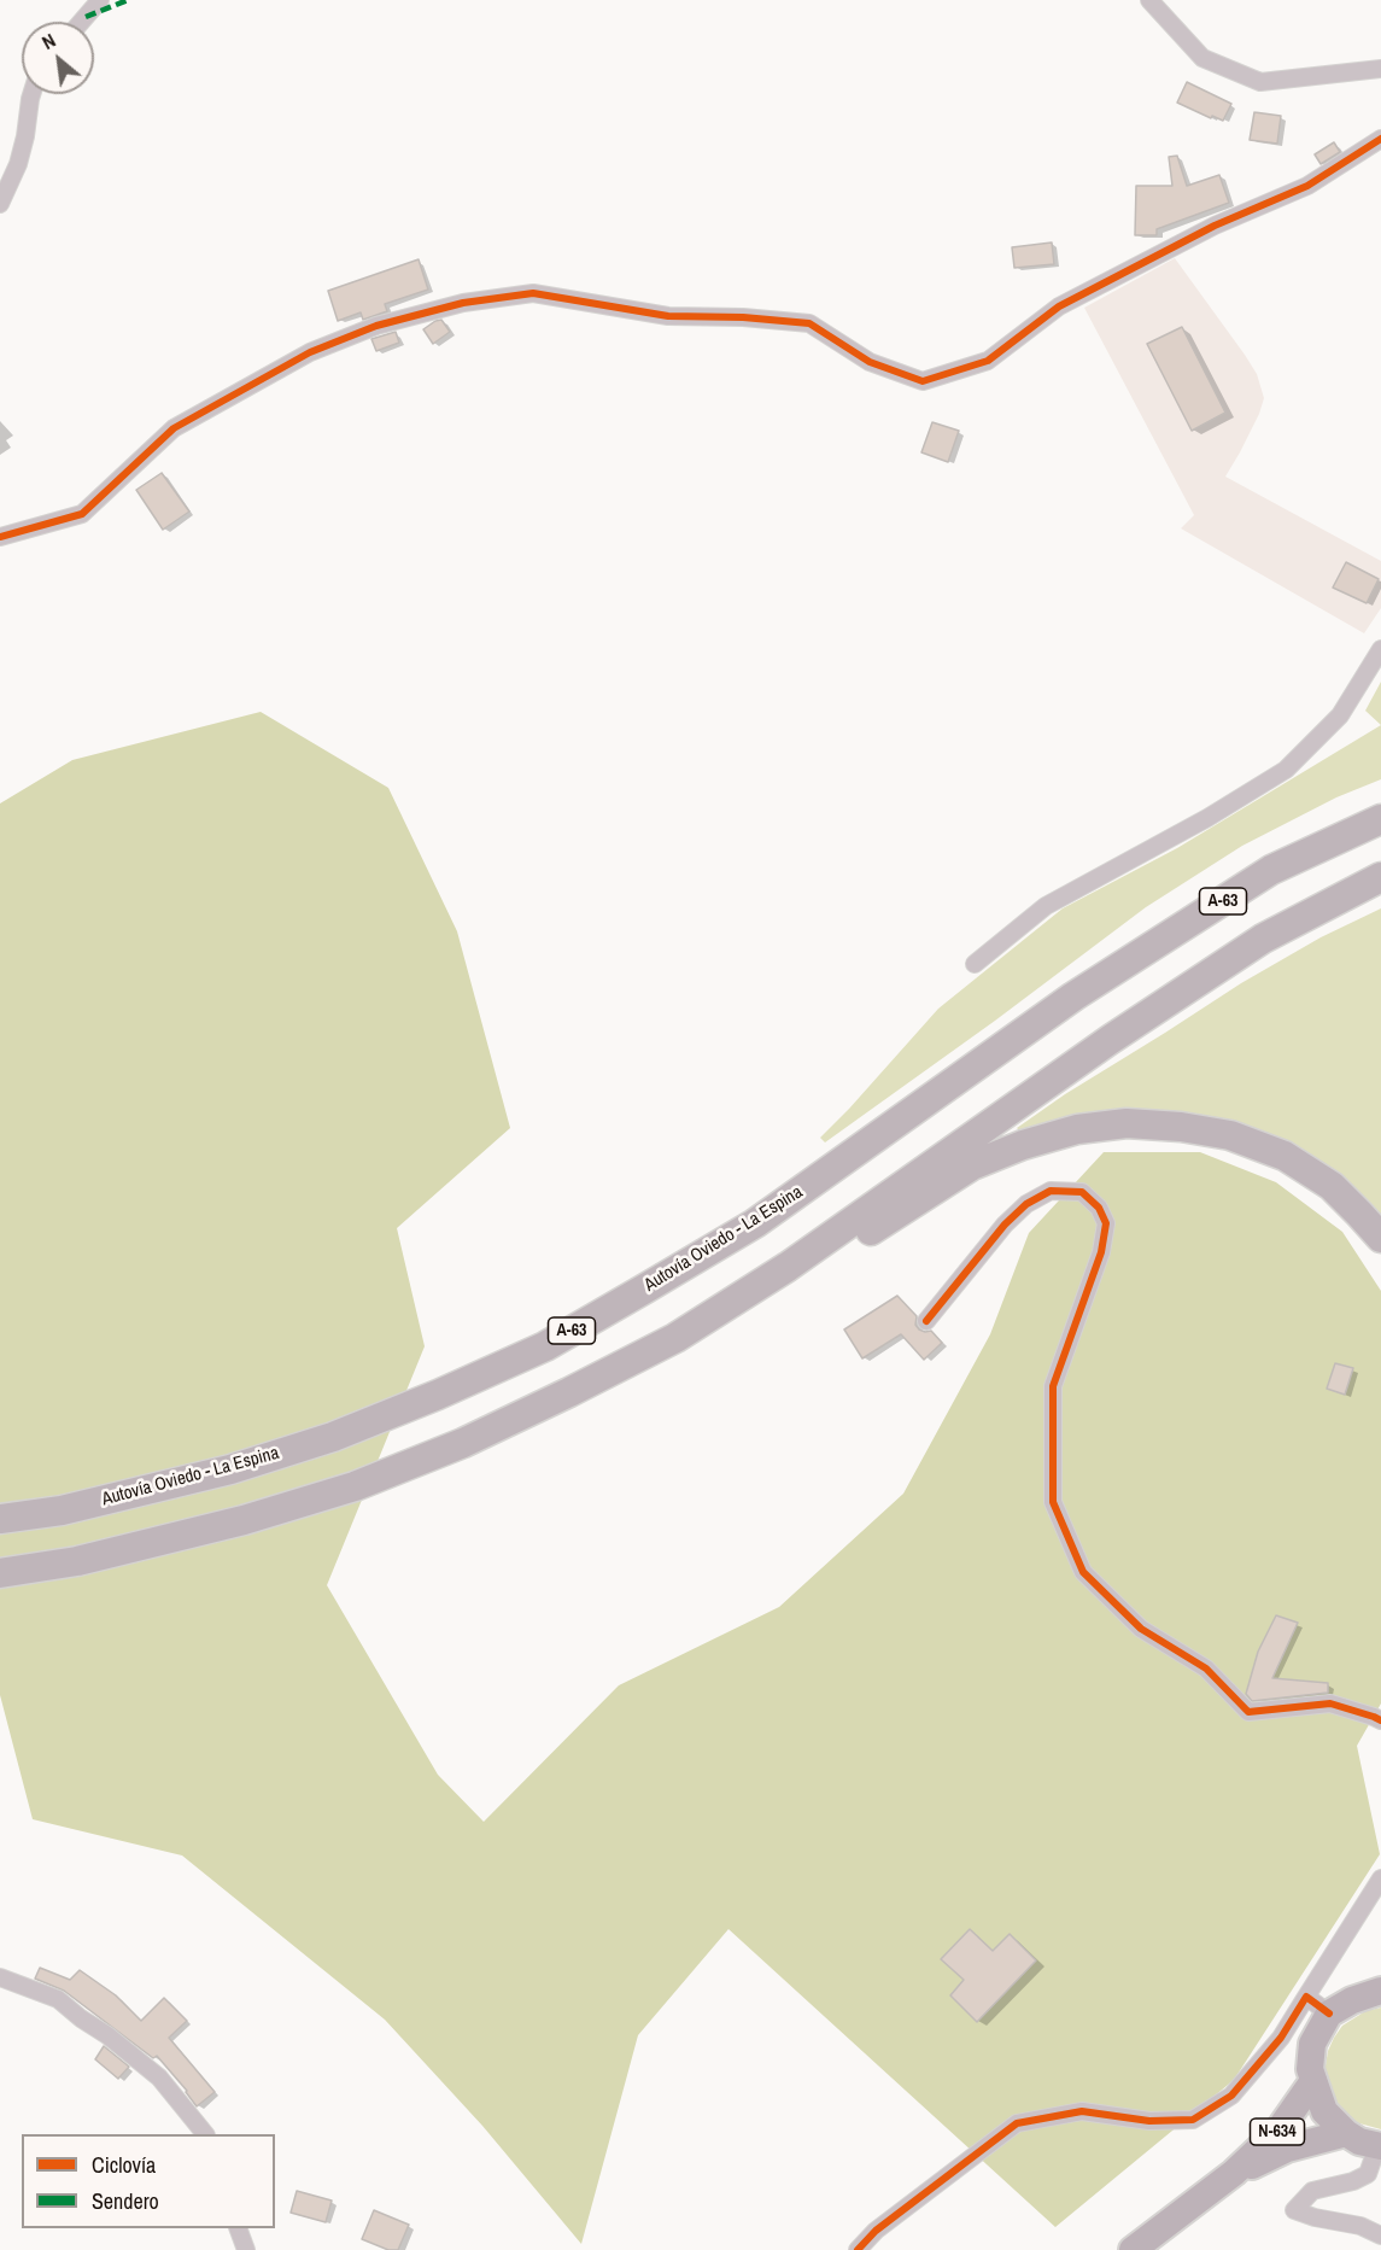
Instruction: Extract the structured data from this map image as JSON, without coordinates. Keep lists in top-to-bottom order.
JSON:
{
  "streets": {
    "highway": ["A-63", "Autovía Oviedo - La Espina", "N-634"]
  },
  "legend": ["Ciclovía", "Sendero"],
  "north": "top left"
}
